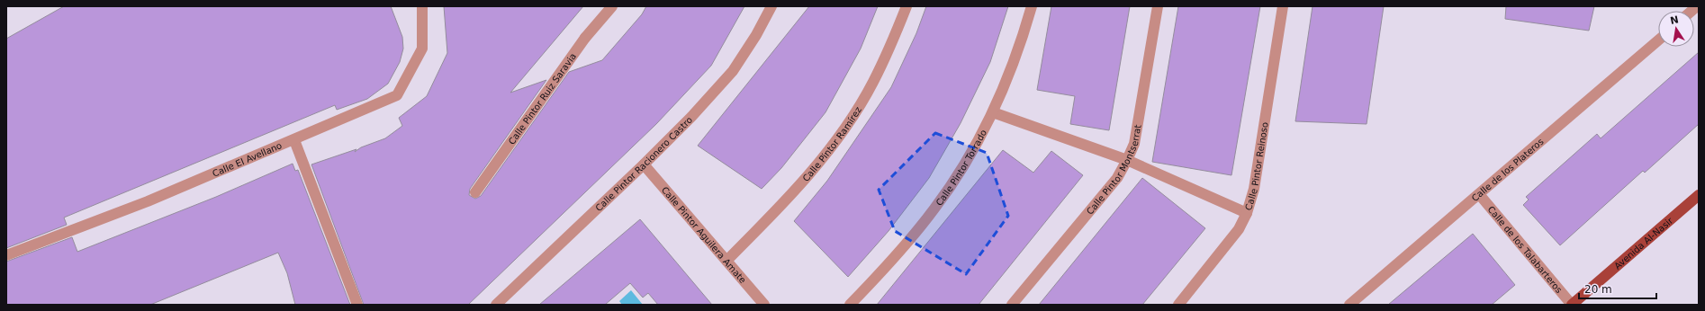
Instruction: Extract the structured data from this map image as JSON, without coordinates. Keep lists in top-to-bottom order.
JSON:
{
  "streets": {
    "main road": ["Avenida Al-Nasir"],
    "street": [
      "Calle Pintor Ruiz Saravia",
      "Calle Pintor Ramírez",
      "Calle El Avellano",
      "Calle Pintor Racionero Castro",
      "Calle Pintor Reinoso",
      "Calle Pintor Torrado",
      "Calle Pintor Montserrat",
      "Calle de los Plateros",
      "Calle Pintor Aguilera Amate",
      "Calle de los Talabarteros"
    ]
  },
  "crossings": [
    ["Calle Pintor Ramírez", "Calle Pintor Aguilera Amate"],
    ["Calle Pintor Racionero Castro", "Calle Pintor Aguilera Amate"],
    ["Calle de los Plateros", "Calle de los Talabarteros"],
    ["Avenida Al-Nasir", "Calle de los Talabarteros"]
  ],
  "scale_bar": "20 m",
  "north": "top"
}
